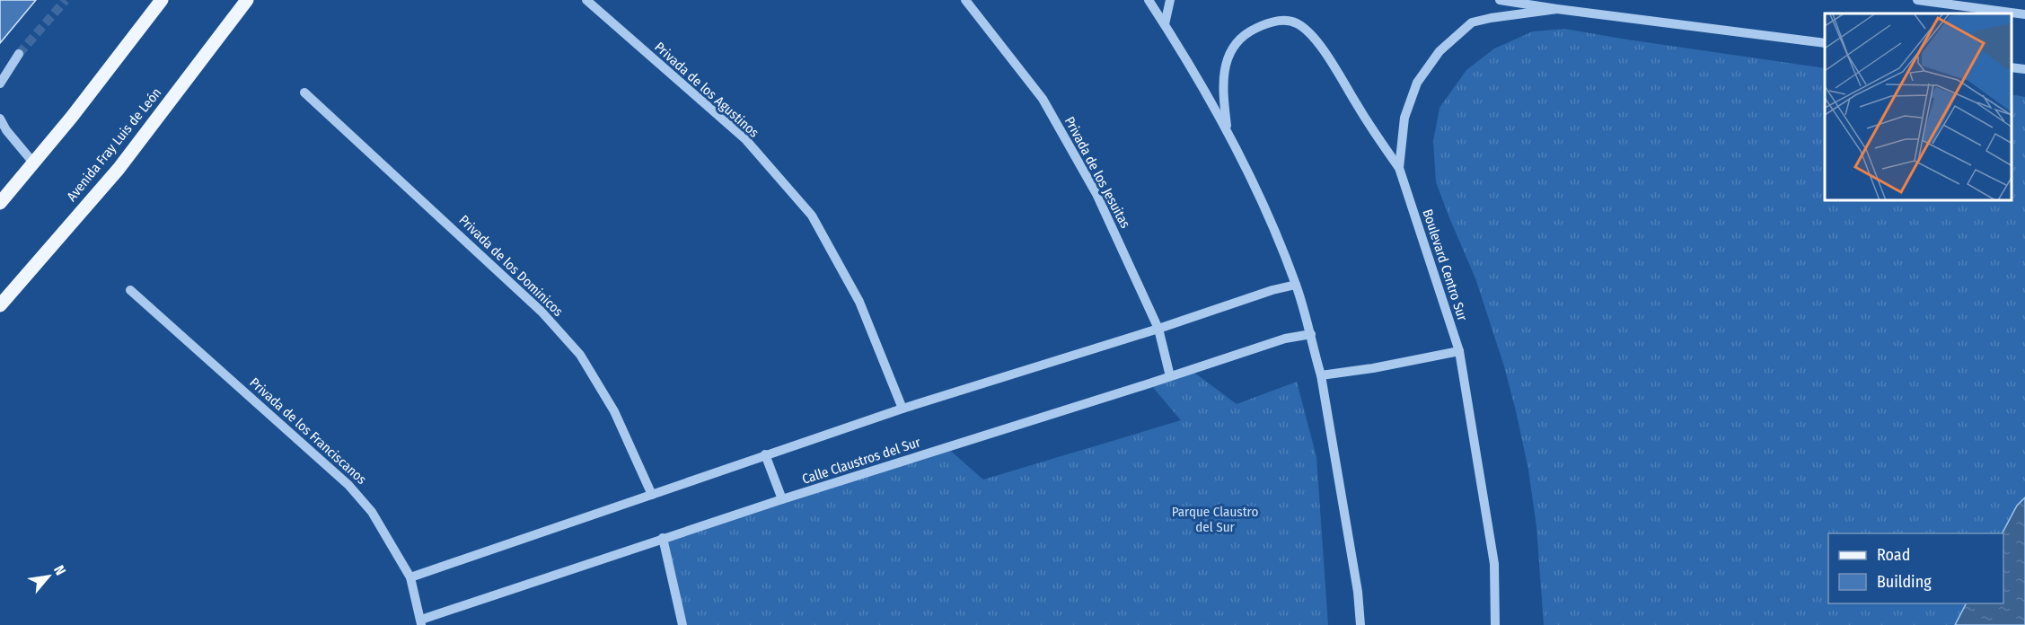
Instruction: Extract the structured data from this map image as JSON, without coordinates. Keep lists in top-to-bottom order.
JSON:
{
  "streets": {
    "main road": ["Avenida Fray Luis de León"],
    "street": [
      "Privada de los Agustinos",
      "Privada de los Jesuitas",
      "Boulevard Centro Sur",
      "Privada de los Dominicos",
      "Privada de los Franciscanos",
      "Calle Claustros del Sur"
    ]
  },
  "crossings": [
    ["Privada de los Jesuitas", "Calle Claustros del Sur"],
    ["Privada de los Franciscanos", "Calle Claustros del Sur"]
  ],
  "parks": ["Parque Claustro del Sur"],
  "legend": ["Road", "Building"],
  "north": "top right"
}
